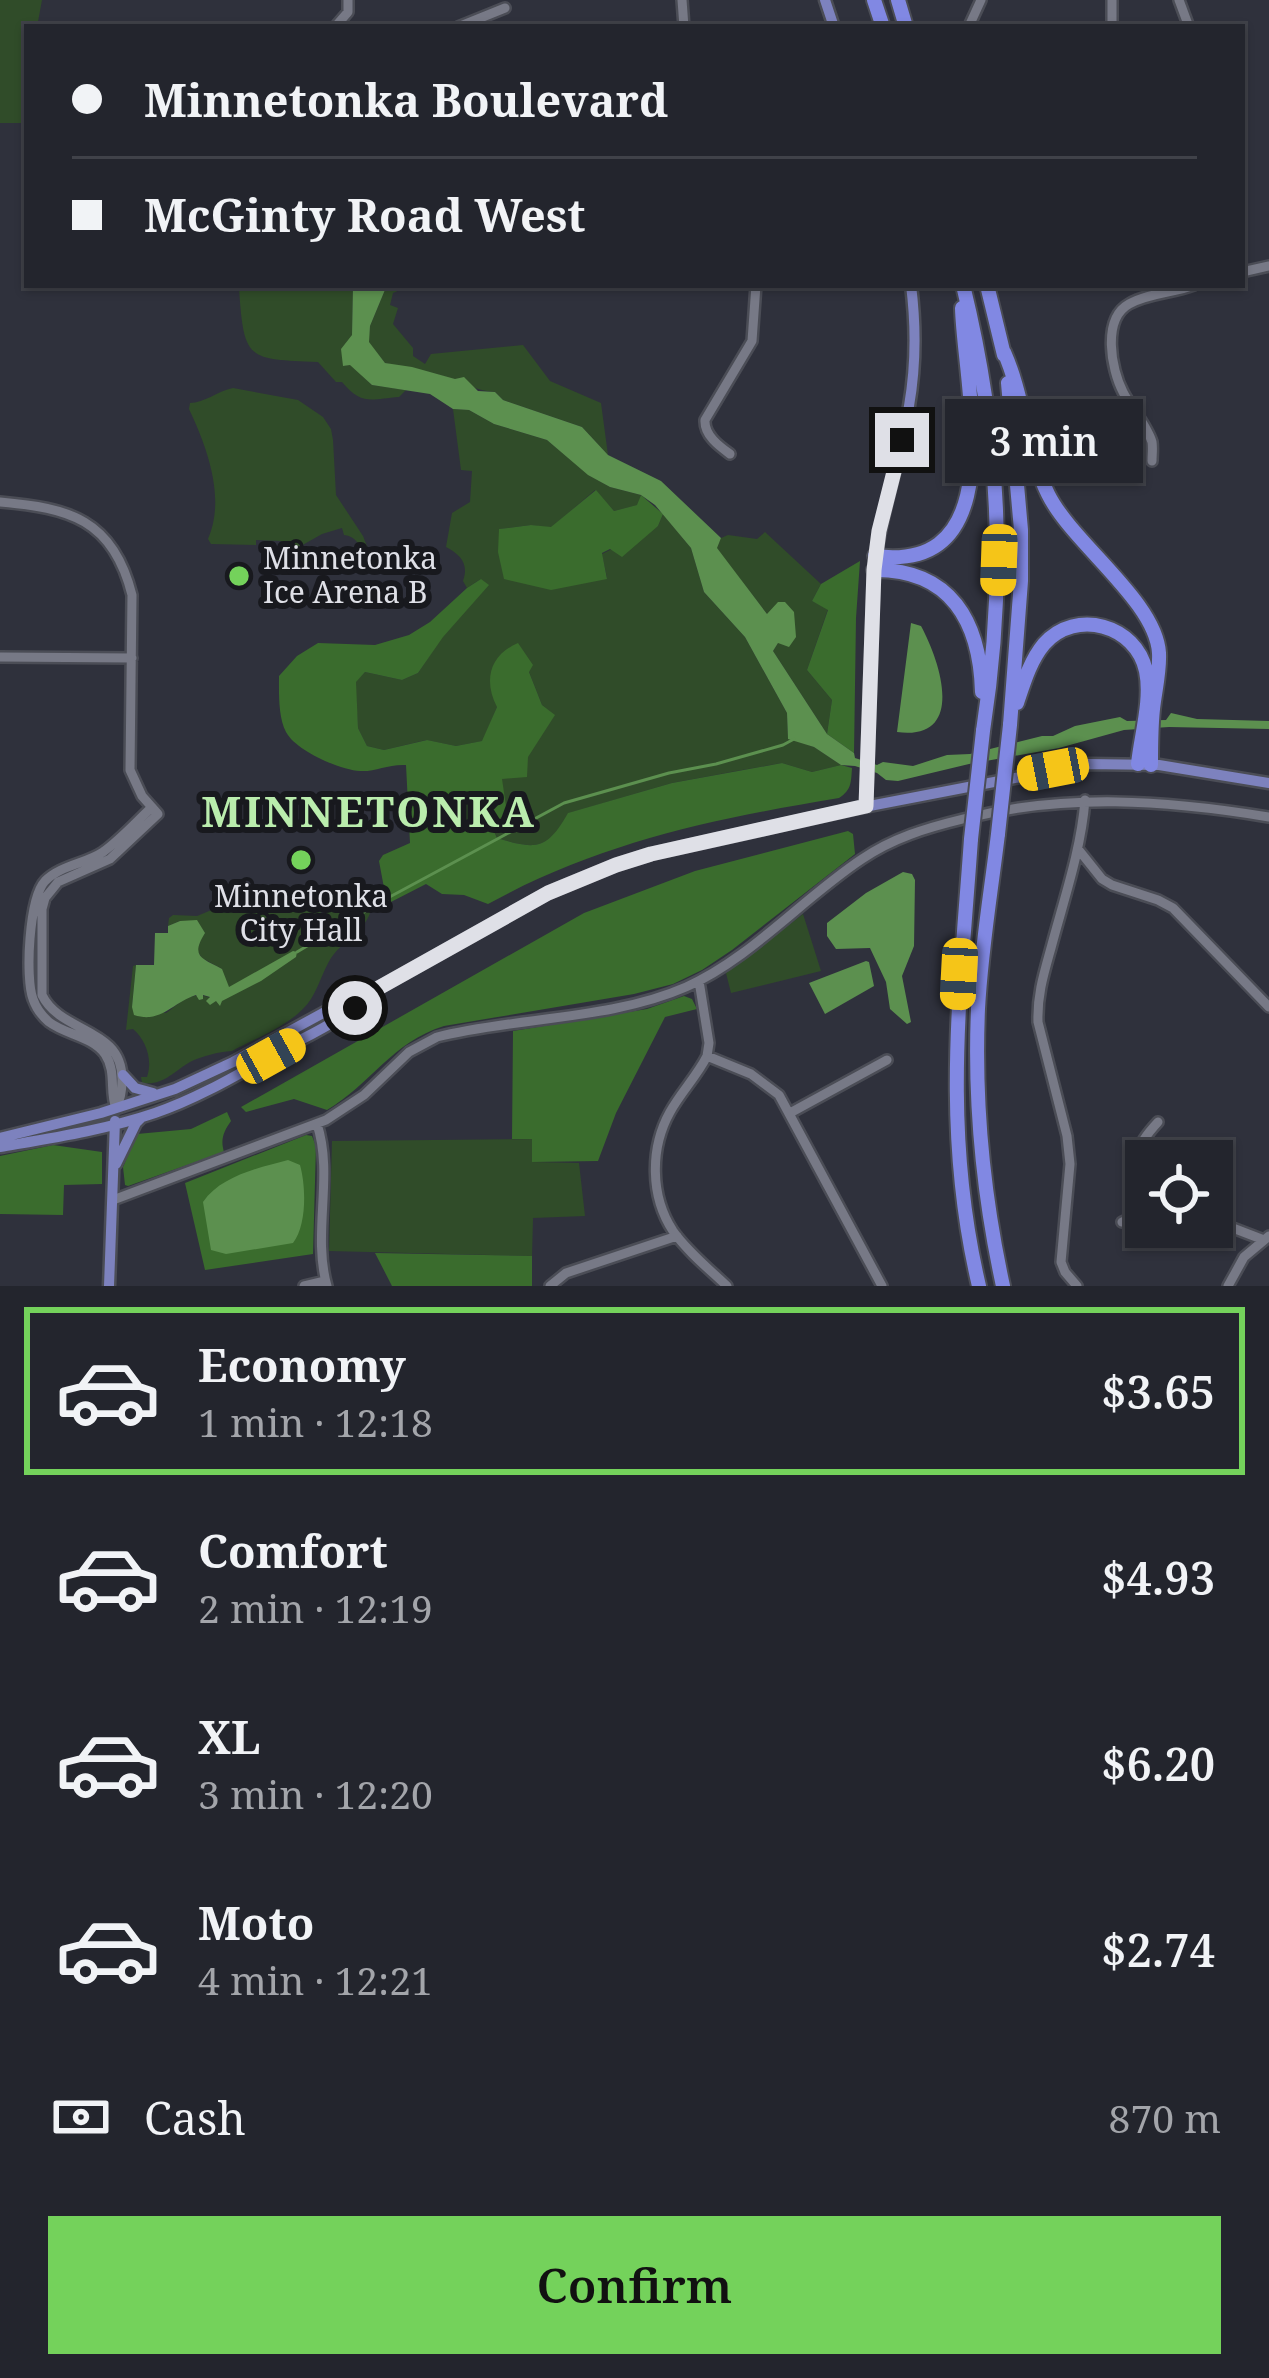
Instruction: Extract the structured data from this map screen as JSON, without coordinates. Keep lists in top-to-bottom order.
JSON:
{
  "districts": ["MINNETONKA"],
  "places": ["Minnetonka Ice Arena B", "Minnetonka City Hall"],
  "page": {
    "banner": ["Minnetonka Boulevard", "McGinty Road West"],
    "bubble": "3 min",
    "list": [
      {
        "name": "Economy",
        "note": "1 min · 12:18",
        "value": "$3.65"
      },
      {
        "name": "Comfort",
        "note": "2 min · 12:19",
        "value": "$4.93"
      },
      {
        "name": "XL",
        "note": "3 min · 12:20",
        "value": "$6.20"
      },
      {
        "name": "Moto",
        "note": "4 min · 12:21",
        "value": "$2.74"
      }
    ],
    "pay": ["Cash", "870 m"],
    "buttons": "Confirm"
  }
}
